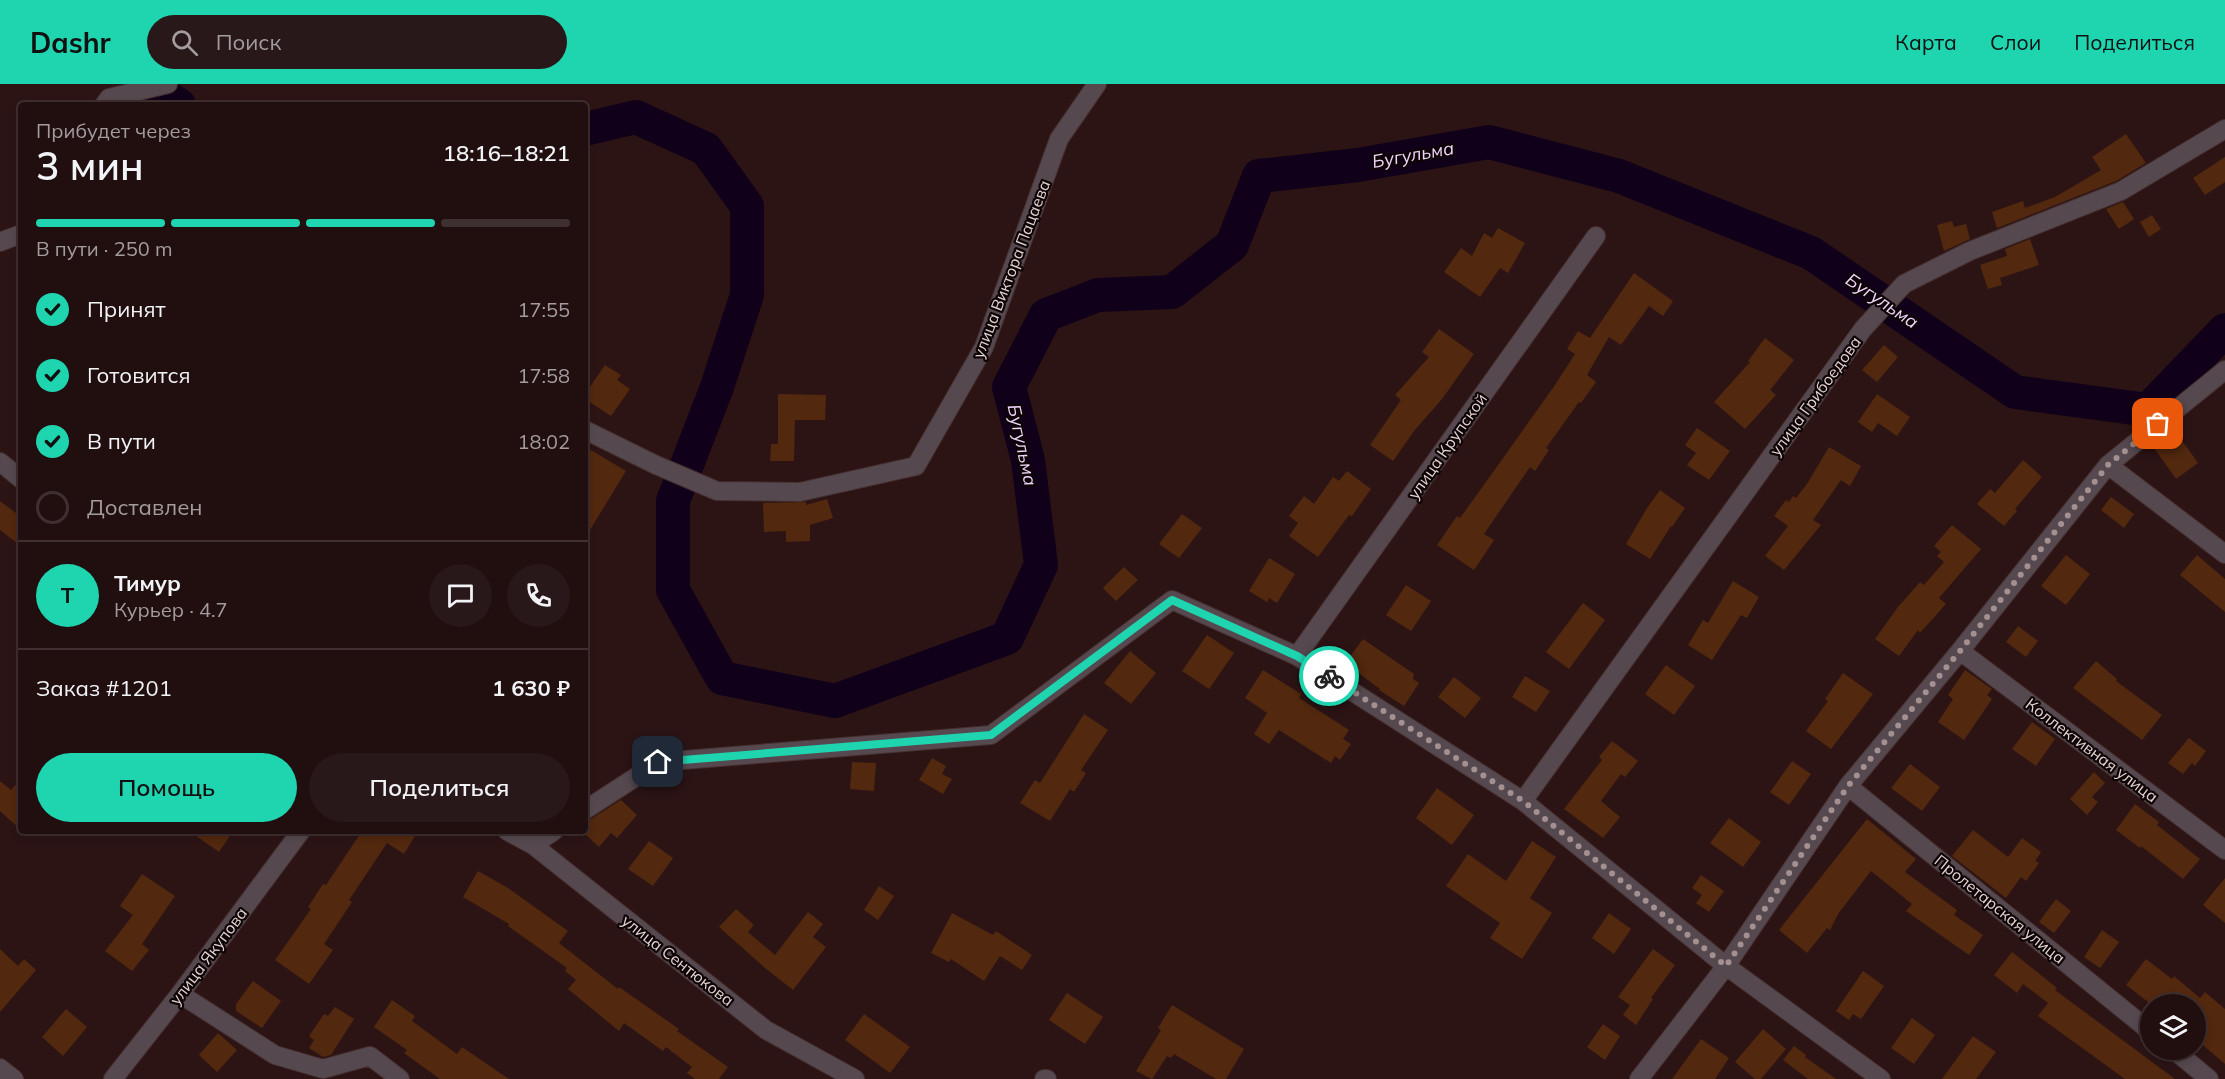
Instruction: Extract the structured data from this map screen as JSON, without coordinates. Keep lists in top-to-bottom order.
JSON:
{
  "streets": {
    "street": [
      "улица Виктора Пацаева",
      "улица Грибоедова",
      "улица Крупской",
      "Коллективная улица",
      "Пролетарская улица",
      "улица Якупова",
      "улица Сентюкова"
    ]
  },
  "water": ["Бугульма"],
  "page": {
    "header": "Dashr",
    "search": "Поиск",
    "nav": ["Карта", "Слои", "Поделиться"],
    "heading": ["3 мин", "Прибудет через", "18:16–18:21"],
    "panel": [
      "Тимур",
      "Курьер · 4.7",
      "Заказ #1201",
      "1 630 ₽"
    ],
    "bar": "В пути · 250 m",
    "list": [
      ["Принят", "17:55"],
      ["Готовится", "17:58"],
      ["В пути", "18:02"],
      "Доставлен"
    ],
    "round": "Т",
    "buttons": ["Помощь", "Поделиться"]
  }
}
